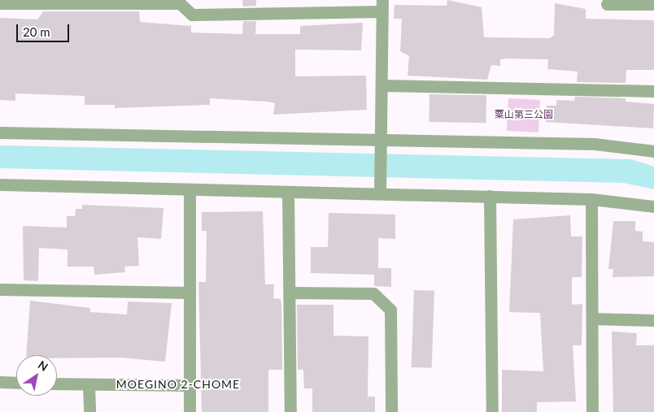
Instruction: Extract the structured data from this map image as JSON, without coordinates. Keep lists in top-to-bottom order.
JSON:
{
  "districts": ["MOEGINO 2-CHOME"],
  "parks": ["粟山第三公園"],
  "scale_bar": "20 m",
  "north": "top right"
}
